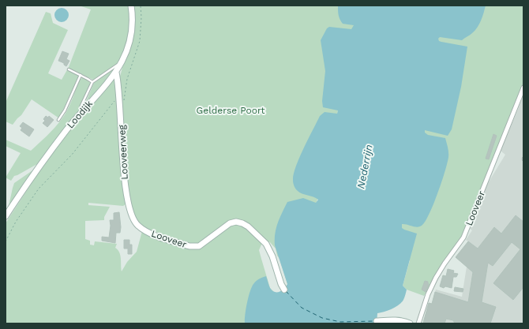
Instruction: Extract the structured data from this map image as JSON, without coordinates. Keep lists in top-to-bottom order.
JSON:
{
  "streets": {
    "street": ["Loodijk", "Looveerweg", "Looveer"]
  },
  "crossings": [
    ["Loodijk", "Looveerweg"],
    ["Looveerweg", "Looveer"]
  ],
  "water": ["Nederrijn"],
  "parks": ["Gelderse Poort"]
}
